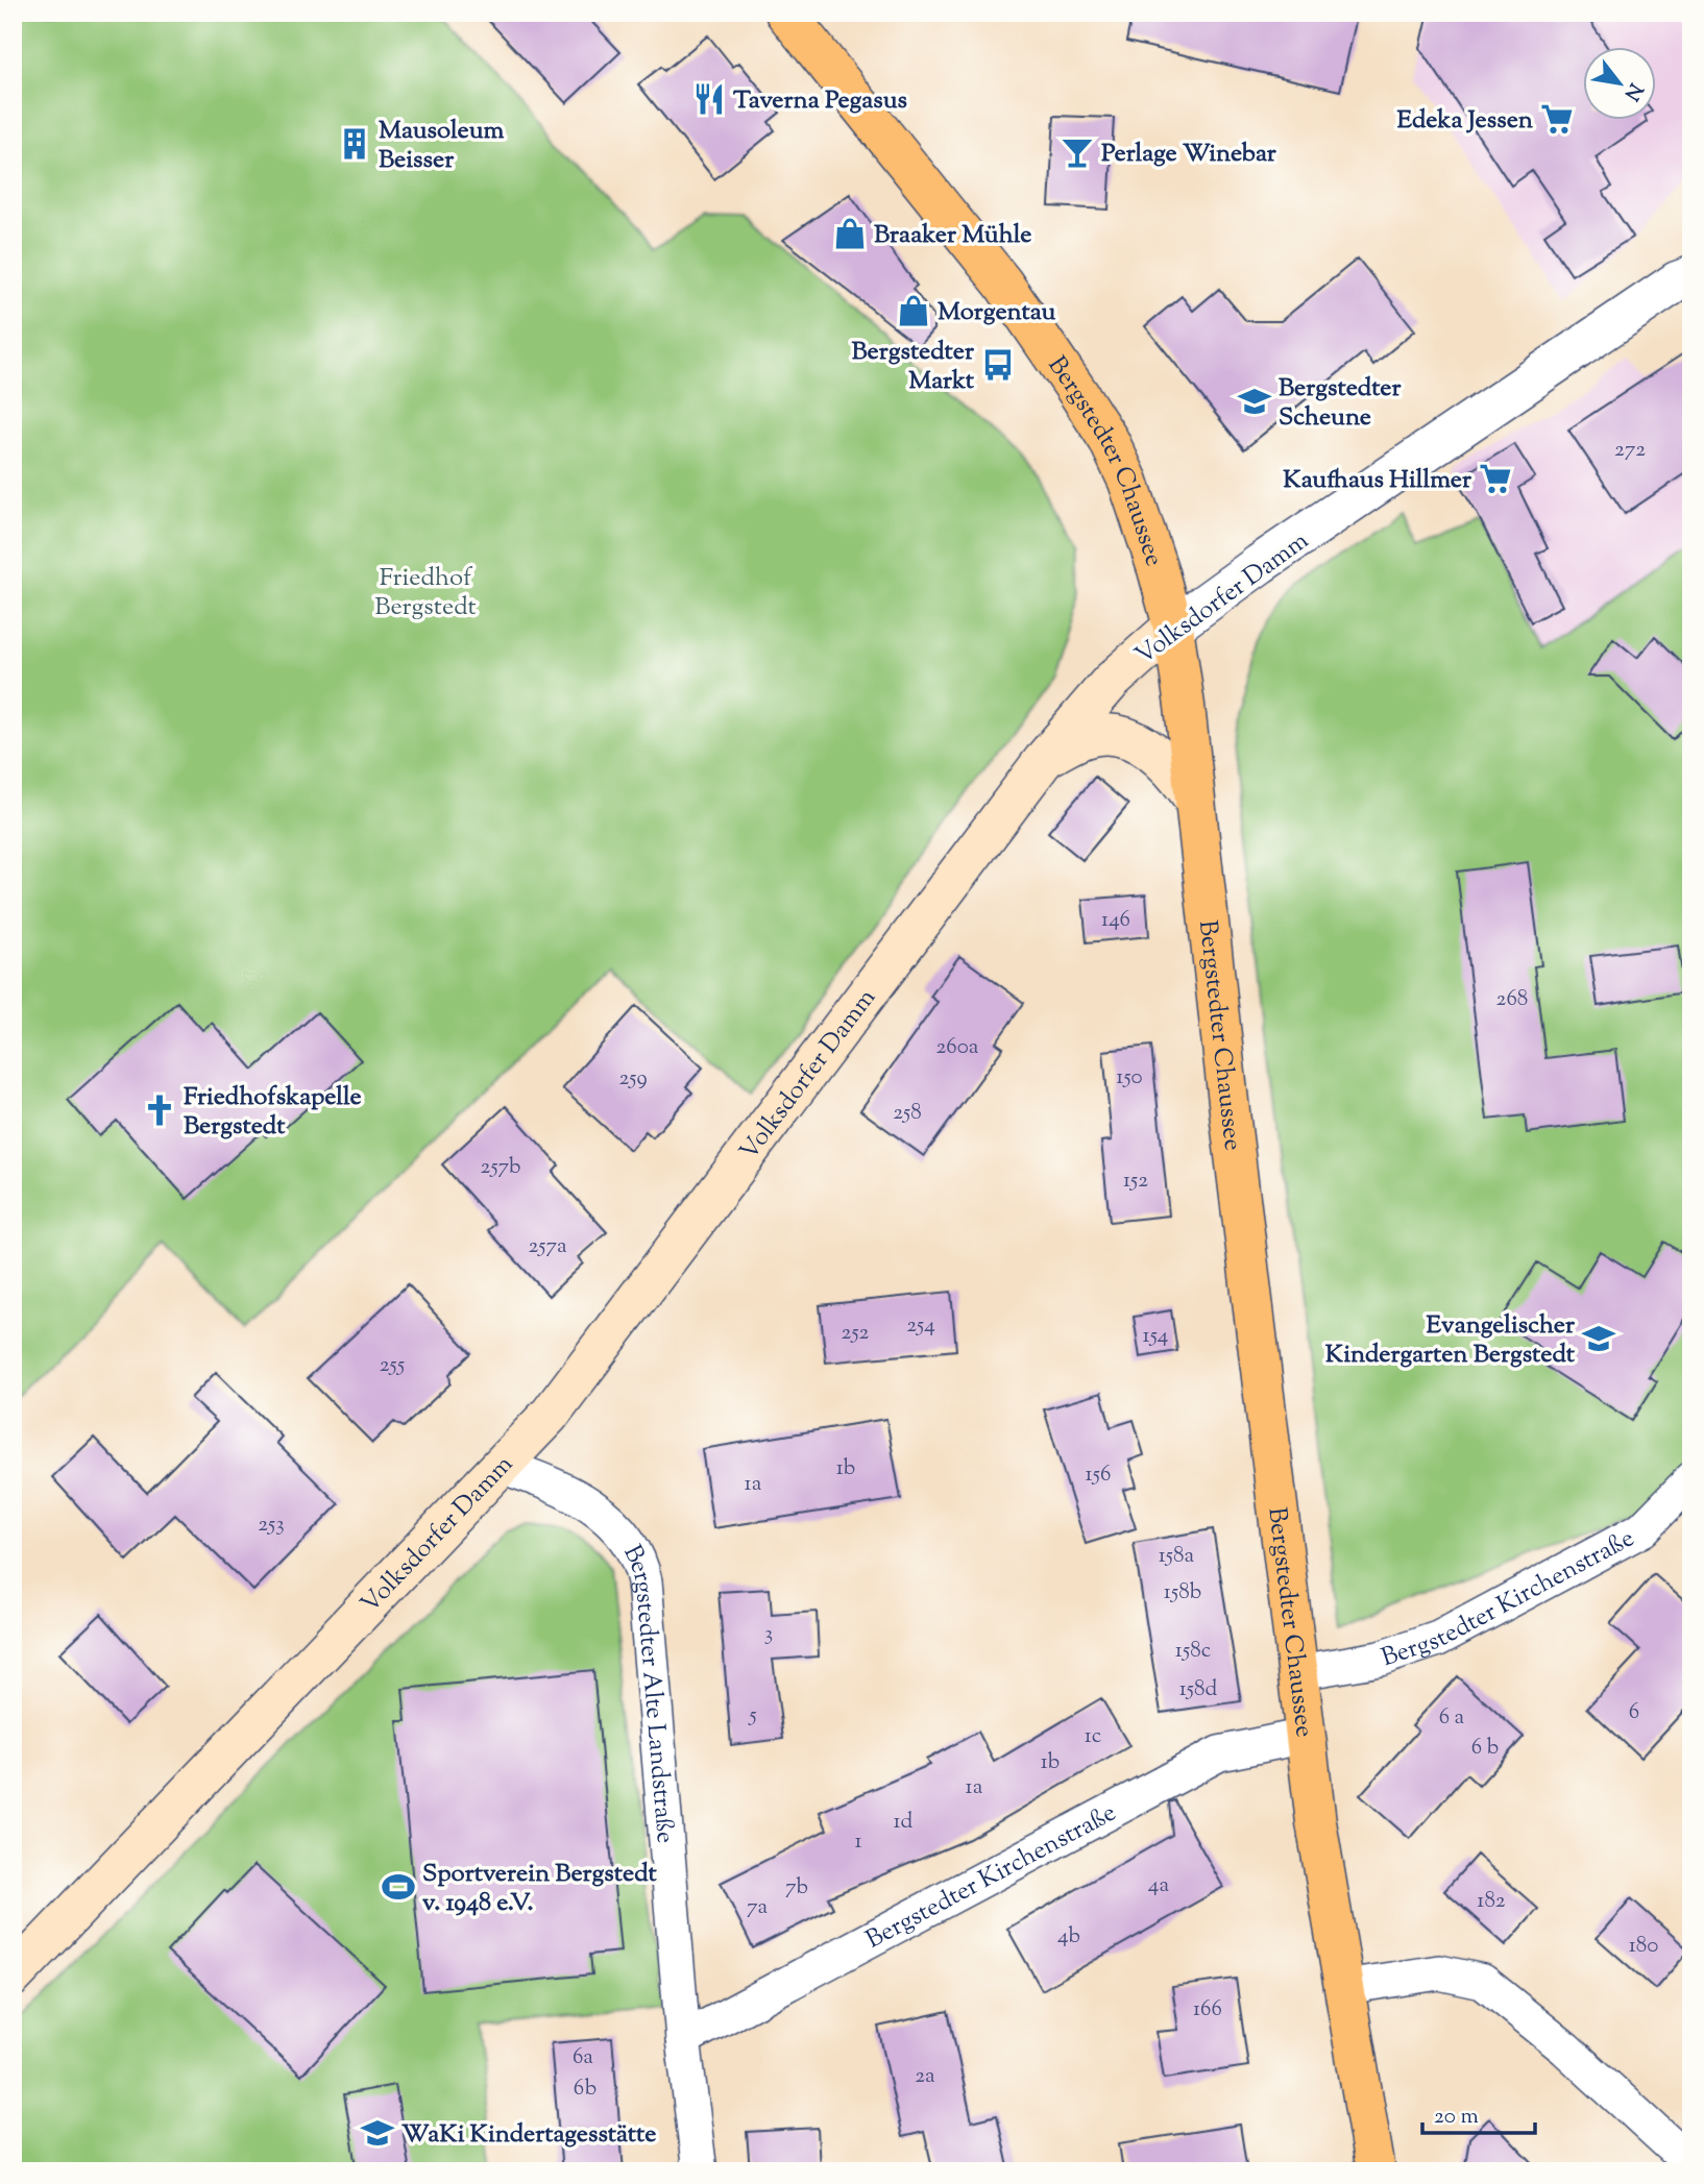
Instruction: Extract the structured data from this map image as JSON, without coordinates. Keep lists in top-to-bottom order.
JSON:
{
  "streets": {
    "main road": ["Bergstedter Chaussee", "Volksdorfer Damm"],
    "street": ["Bergstedter Kirchenstraße", "Bergstedter Alte Landstraße"]
  },
  "crossings": [
    ["Bergstedter Chaussee", "Volksdorfer Damm"],
    ["Bergstedter Chaussee", "Bergstedter Kirchenstraße"],
    ["Volksdorfer Damm", "Bergstedter Alte Landstraße"],
    ["Bergstedter Kirchenstraße", "Bergstedter Alte Landstraße"]
  ],
  "parks": ["Friedhof Bergstedt"],
  "places": {
    "restaurant": ["Taverna Pegasus"],
    "supermarket": ["Edeka Jessen", "Kaufhaus Hillmer"],
    "building": ["Mausoleum Beisser"],
    "bar": ["Perlage Winebar"],
    "shop": ["Braaker Mühle", "Morgentau"],
    "bus stop": ["Bergstedter Markt"],
    "school or university": ["Bergstedter Scheune", "Evangelischer Kindergarten Bergstedt", "WaKi Kindertagesstätte"],
    "church": ["Friedhofskapelle Bergstedt"],
    "sports": ["Sportverein Bergstedt v. 1948 e.V."]
  },
  "house_numbers": [
    "272",
    "146",
    "268",
    "260a",
    "150",
    "259",
    "258",
    "257b",
    "152",
    "257a",
    "254",
    "252",
    "154",
    "255",
    "1b",
    "156",
    "1a",
    "253",
    "158a",
    "158b",
    "3",
    "158c",
    "158d",
    "6",
    "5",
    "6 a",
    "1c",
    "6 b",
    "1b",
    "1a",
    "1d",
    "1",
    "4a",
    "7b",
    "182",
    "7a",
    "4b",
    "180",
    "166",
    "6a",
    "2a",
    "6b"
  ],
  "scale_bar": "20 m",
  "north": "bottom right"
}
